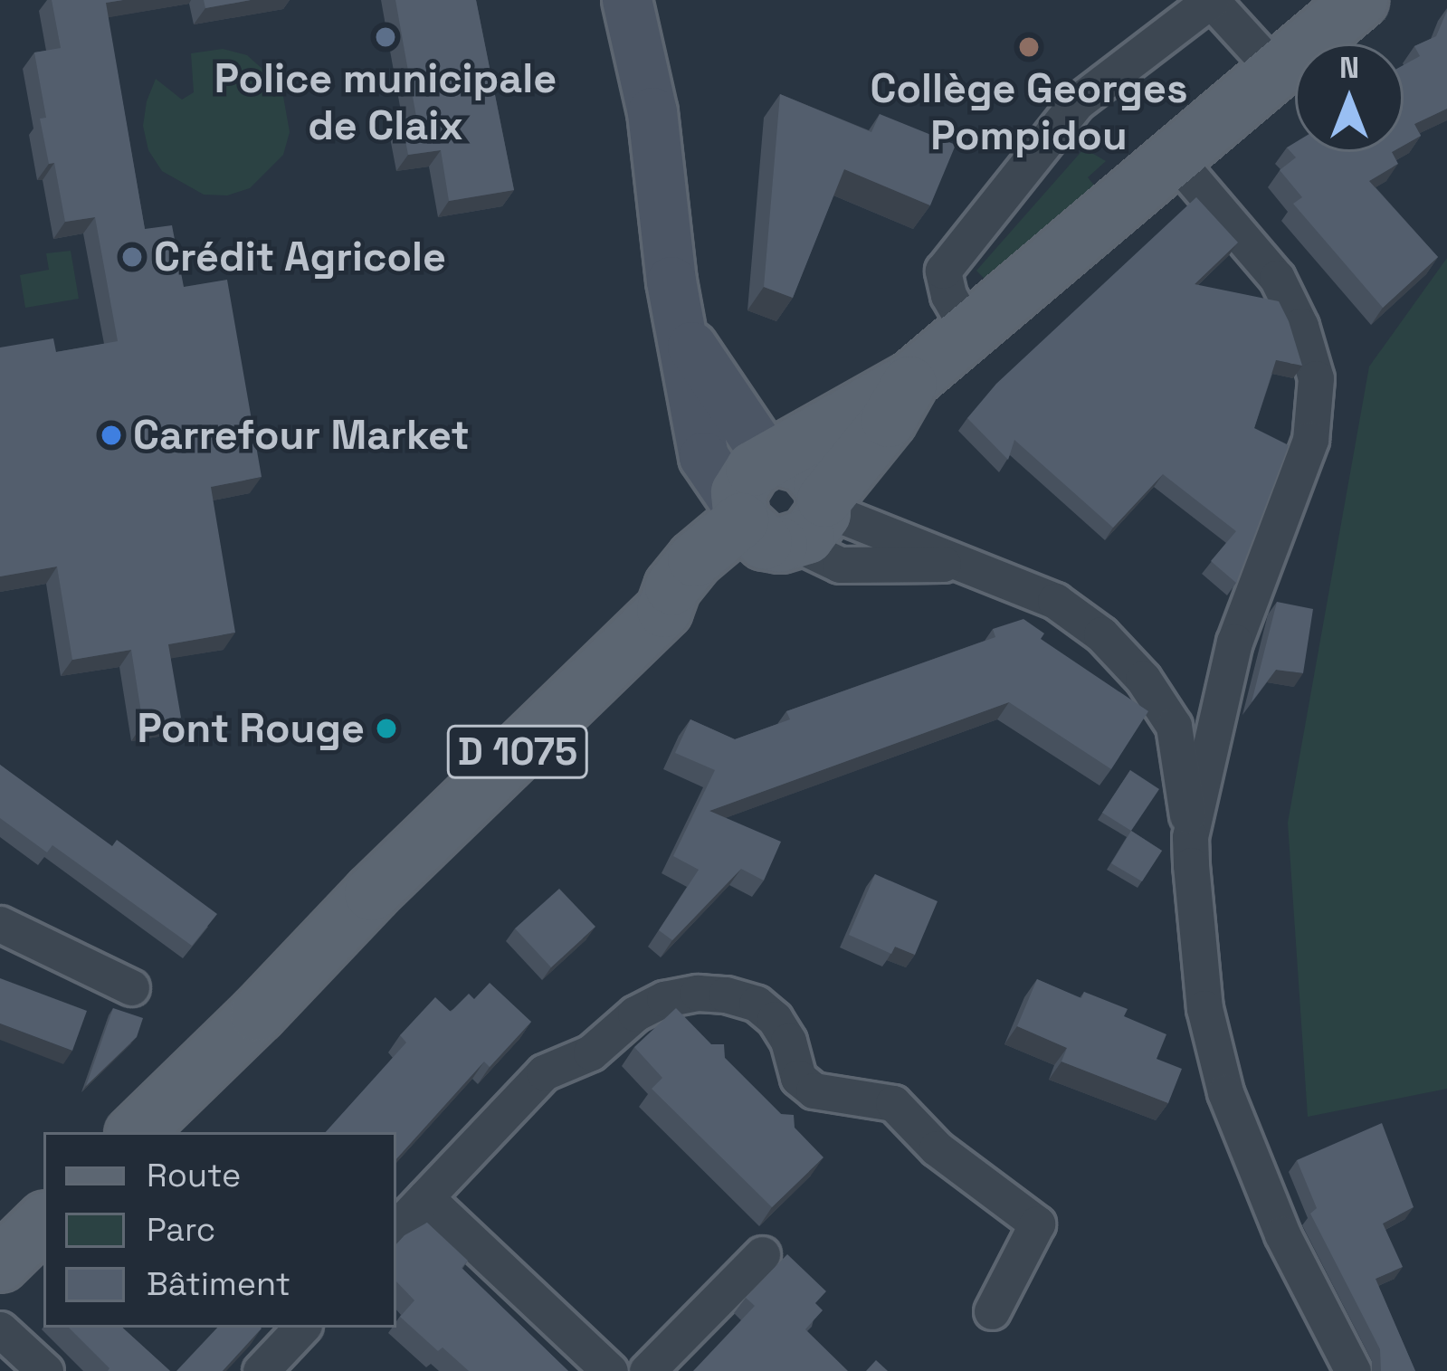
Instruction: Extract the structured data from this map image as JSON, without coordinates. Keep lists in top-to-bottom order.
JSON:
{
  "streets": {
    "main road": ["D 1075"]
  },
  "places": [
    "Police municipale de Claix",
    "Collège Georges Pompidou",
    "Crédit Agricole",
    "Carrefour Market",
    "Pont Rouge"
  ],
  "legend": ["Route", "Parc", "Bâtiment"],
  "north": "top"
}
